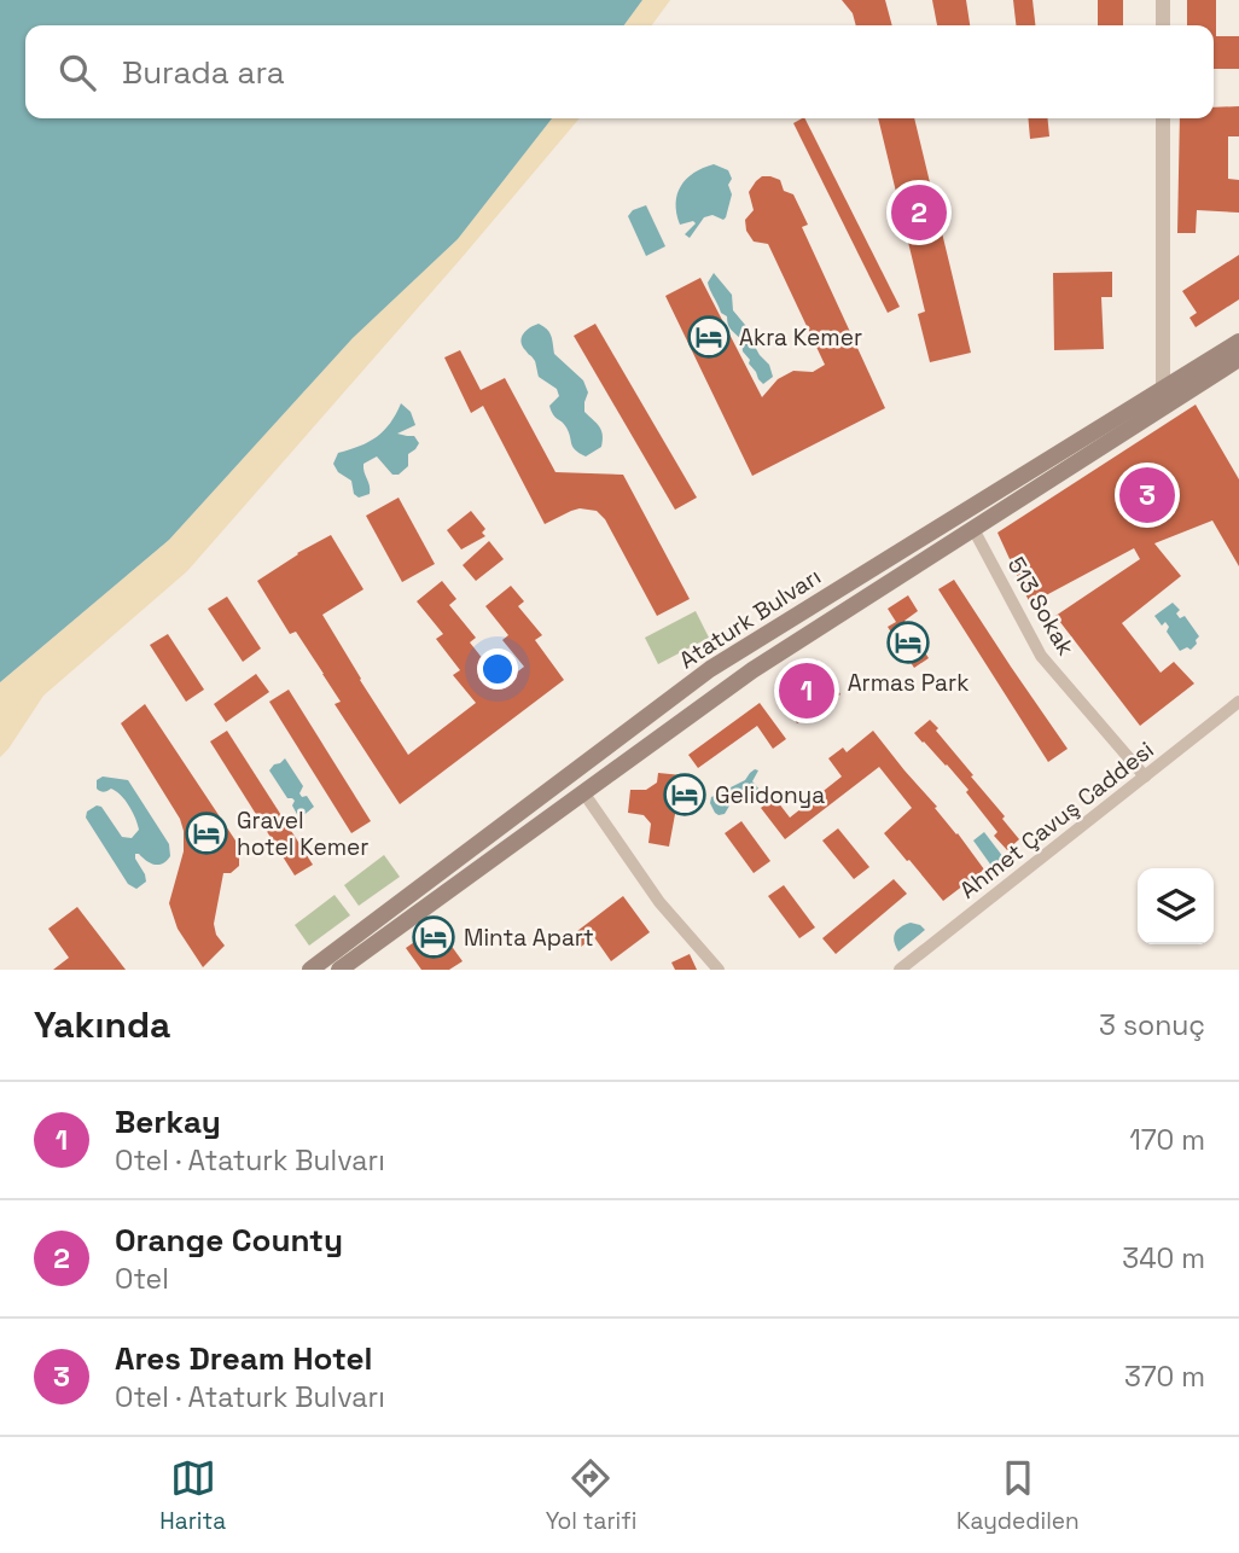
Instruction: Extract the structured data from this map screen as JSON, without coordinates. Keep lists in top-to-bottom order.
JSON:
{
  "streets": {
    "main road": ["Ataturk Bulvarı"],
    "street": ["513 Sokak", "Ahmet Çavuş Caddesi"]
  },
  "crossings": [
    ["513 Sokak", "Ataturk Bulvarı"],
    ["513 Sokak", "Ahmet Çavuş Caddesi"]
  ],
  "places": {
    "hotel": [
      "Akra Kemer",
      "Armas Park",
      "Gelidonya",
      "Gravel hotel Kemer",
      "Minta Apart"
    ]
  },
  "page": {
    "search": "Burada ara",
    "pins": ["2", "3", "1"],
    "heading": ["Yakında", "3 sonuç"],
    "list": [
      {
        "mark": "1",
        "name": "Berkay",
        "note": "Otel · Ataturk Bulvarı",
        "value": "170 m"
      },
      {
        "mark": "2",
        "name": "Orange County",
        "note": "Otel",
        "value": "340 m"
      },
      {
        "mark": "3",
        "name": "Ares Dream Hotel",
        "note": "Otel · Ataturk Bulvarı",
        "value": "370 m"
      }
    ],
    "nav": ["Harita", "Yol tarifi", "Kaydedilen"]
  }
}
